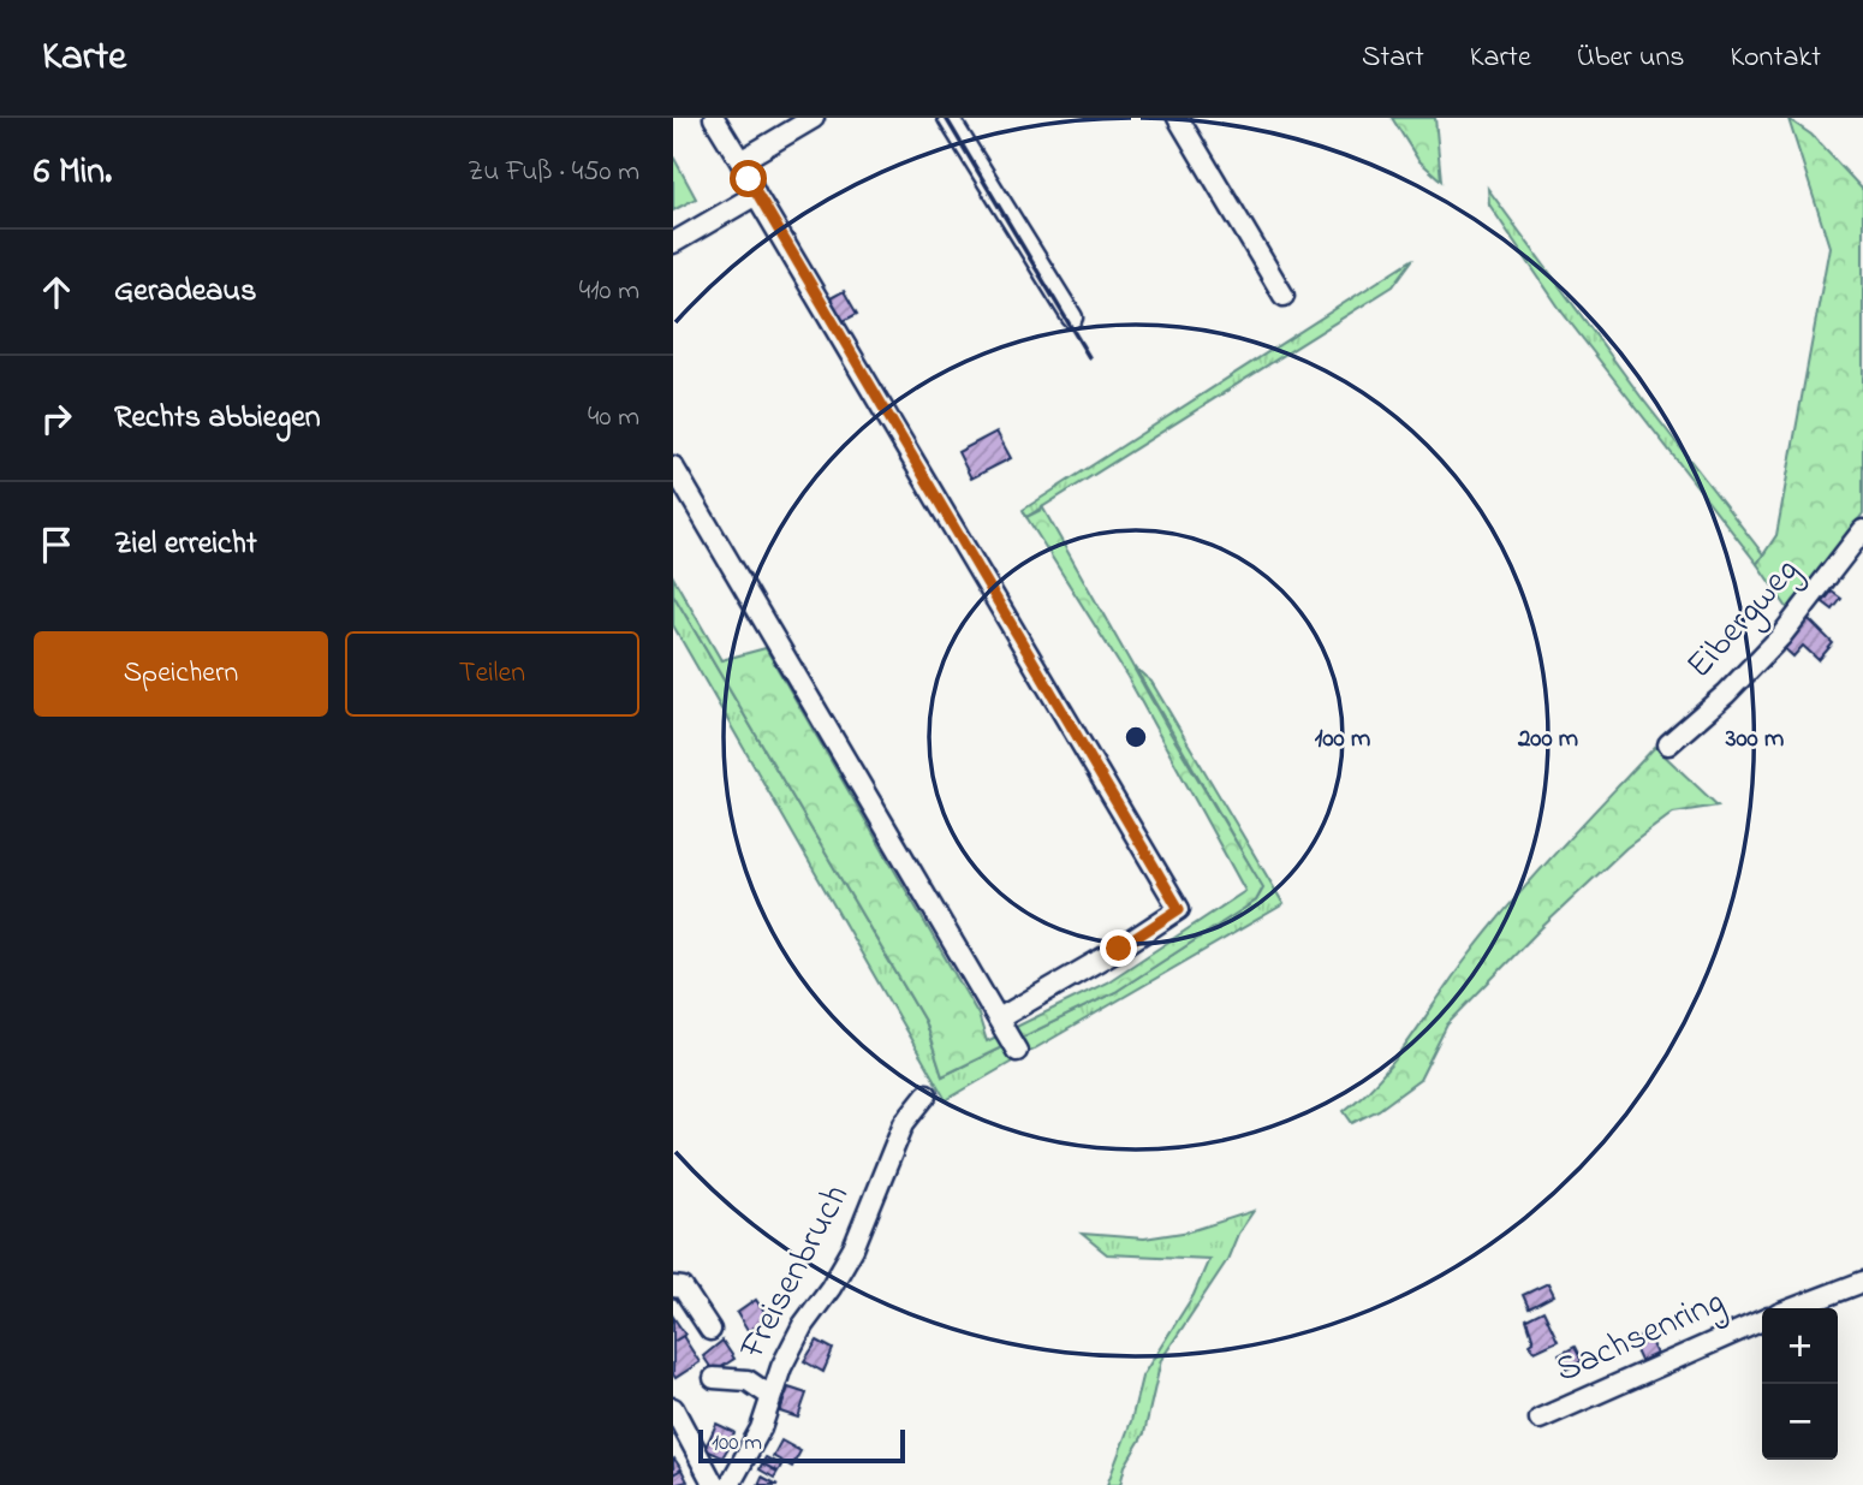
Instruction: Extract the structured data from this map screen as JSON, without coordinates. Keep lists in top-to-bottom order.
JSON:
{
  "streets": {
    "street": ["Eibergweg", "Freisenbruch", "Sachsenring"]
  },
  "scale_bar": "100 m",
  "page": {
    "header": "Karte",
    "nav": [
      "Start",
      "Karte",
      "Über uns",
      "Kontakt"
    ],
    "heading": ["6 Min.", "Zu Fuß · 450 m"],
    "list": [
      ["Geradeaus", "410 m"],
      ["Rechts abbiegen", "40 m"],
      "Ziel erreicht"
    ],
    "buttons": ["Speichern", "Teilen"],
    "map_buttons": ["+", "−"],
    "scale": "100 m"
  },
  "rings": ["100 m", "200 m", "300 m"]
}
